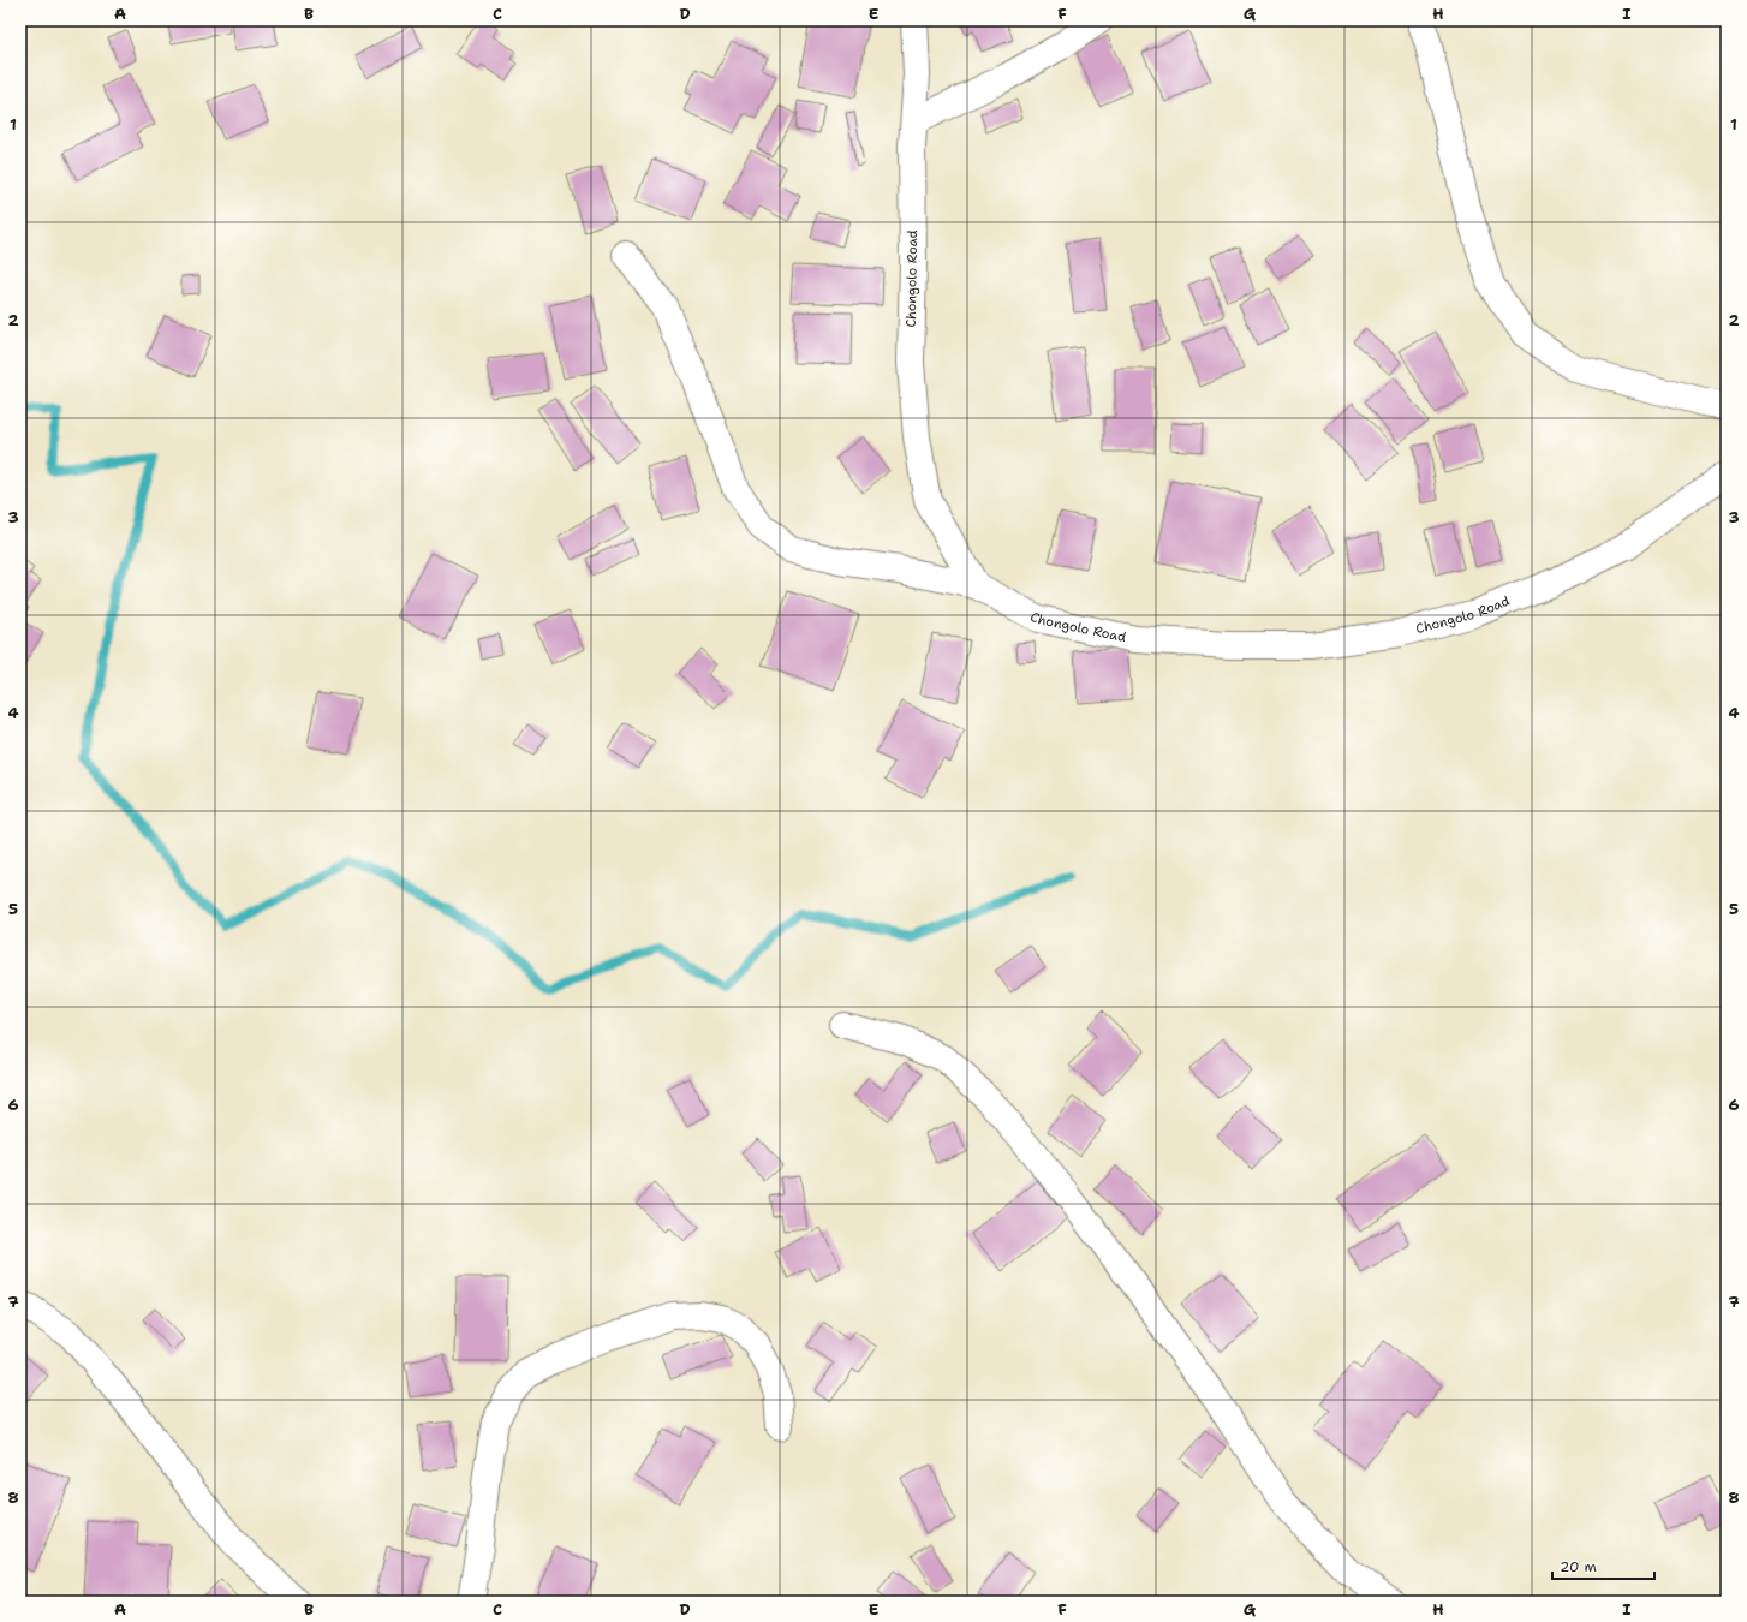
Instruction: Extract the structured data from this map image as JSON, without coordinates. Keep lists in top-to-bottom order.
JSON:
{
  "streets": {
    "street": ["Chongolo Road"]
  },
  "scale_bar": "20 m",
  "grid": {
    "columns": [
      "A",
      "B",
      "C",
      "D",
      "E",
      "F",
      "G",
      "H",
      "I"
    ],
    "rows": [
      "1",
      "2",
      "3",
      "4",
      "5",
      "6",
      "7",
      "8"
    ]
  }
}
